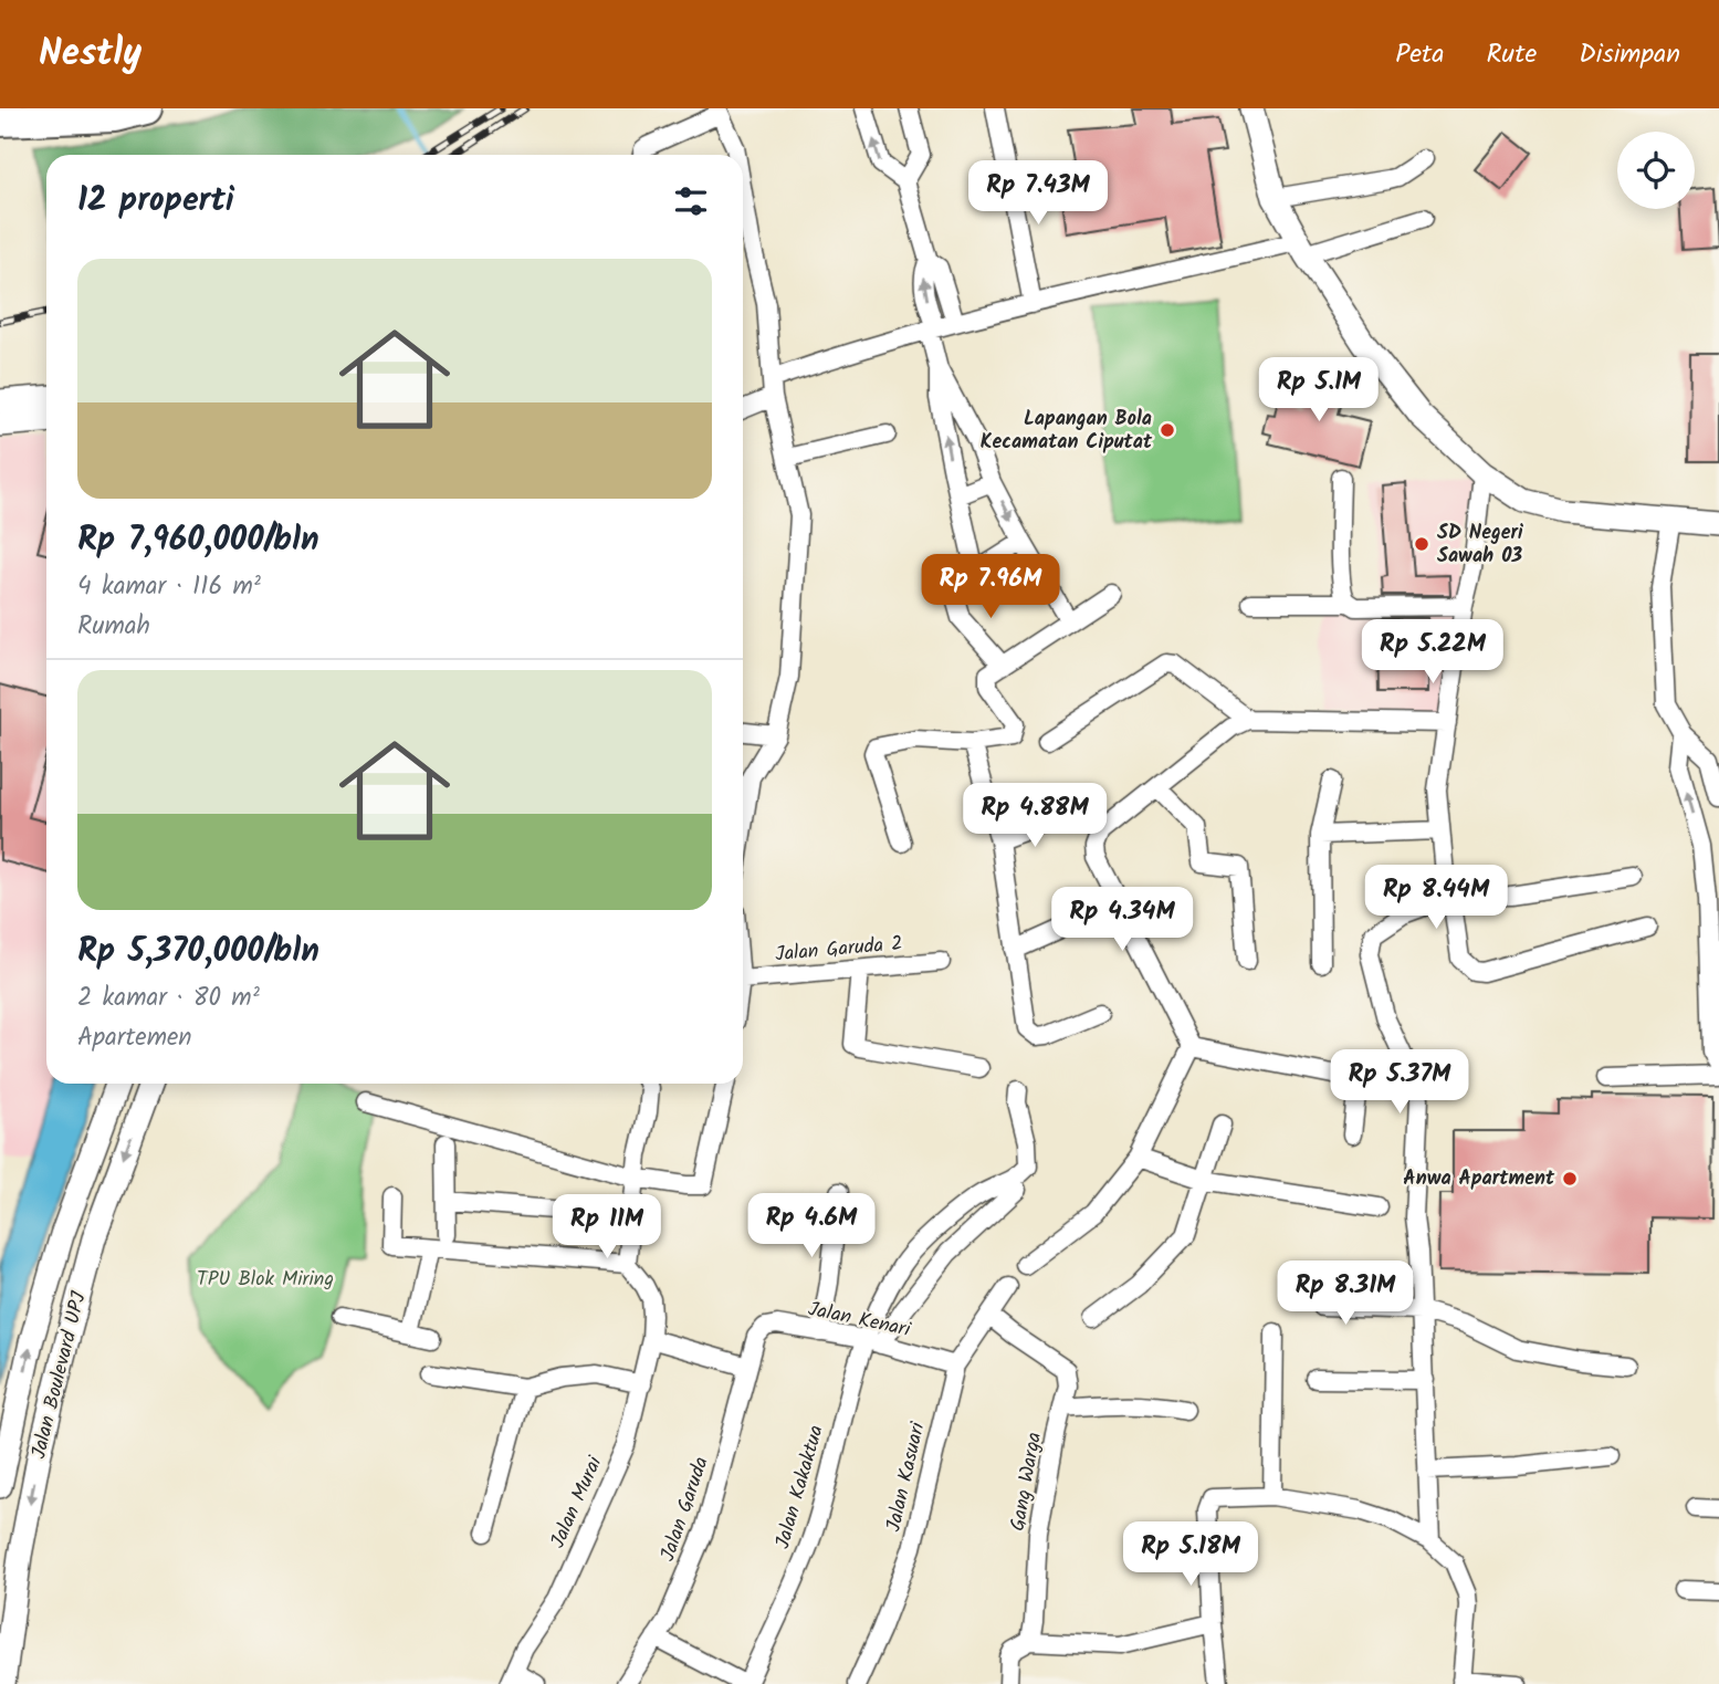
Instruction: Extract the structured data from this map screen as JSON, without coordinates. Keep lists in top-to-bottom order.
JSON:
{
  "streets": {
    "street": [
      "Jalan Garuda 2",
      "Jalan Kenari",
      "Jalan Boulevard UPJ",
      "Jalan Kasuari",
      "Gang Warga",
      "Jalan Kakaktua",
      "Jalan Murai",
      "Jalan Garuda"
    ]
  },
  "crossings": [
    ["Jalan Kenari", "Jalan Kasuari"],
    ["Jalan Kenari", "Jalan Kakaktua"],
    ["Jalan Kenari", "Jalan Garuda"],
    ["Jalan Kasuari", "Gang Warga"]
  ],
  "parks": ["TPU Blok Miring"],
  "places": ["Lapangan Bola Kecamatan Ciputat", "SD Negeri Sawah 03", "Anwa Apartment"],
  "page": {
    "header": "Nestly",
    "nav": ["Peta", "Rute", "Disimpan"],
    "heading": "12 properti",
    "price": [
      "Rp 7.43M",
      "Rp 5.1M",
      "Rp 7.96M",
      "Rp 5.22M",
      "Rp 4.88M",
      "Rp 8.44M",
      "Rp 4.34M",
      "Rp 5.37M",
      "Rp 4.6M",
      "Rp 11M",
      "Rp 8.31M",
      "Rp 5.18M"
    ],
    "list": [
      {
        "name": "Rp 7,960,000/bln",
        "note": "4 kamar · 116 m² · Rumah"
      },
      {
        "name": "Rp 5,370,000/bln",
        "note": "2 kamar · 80 m² · Apartemen"
      }
    ]
  }
}
